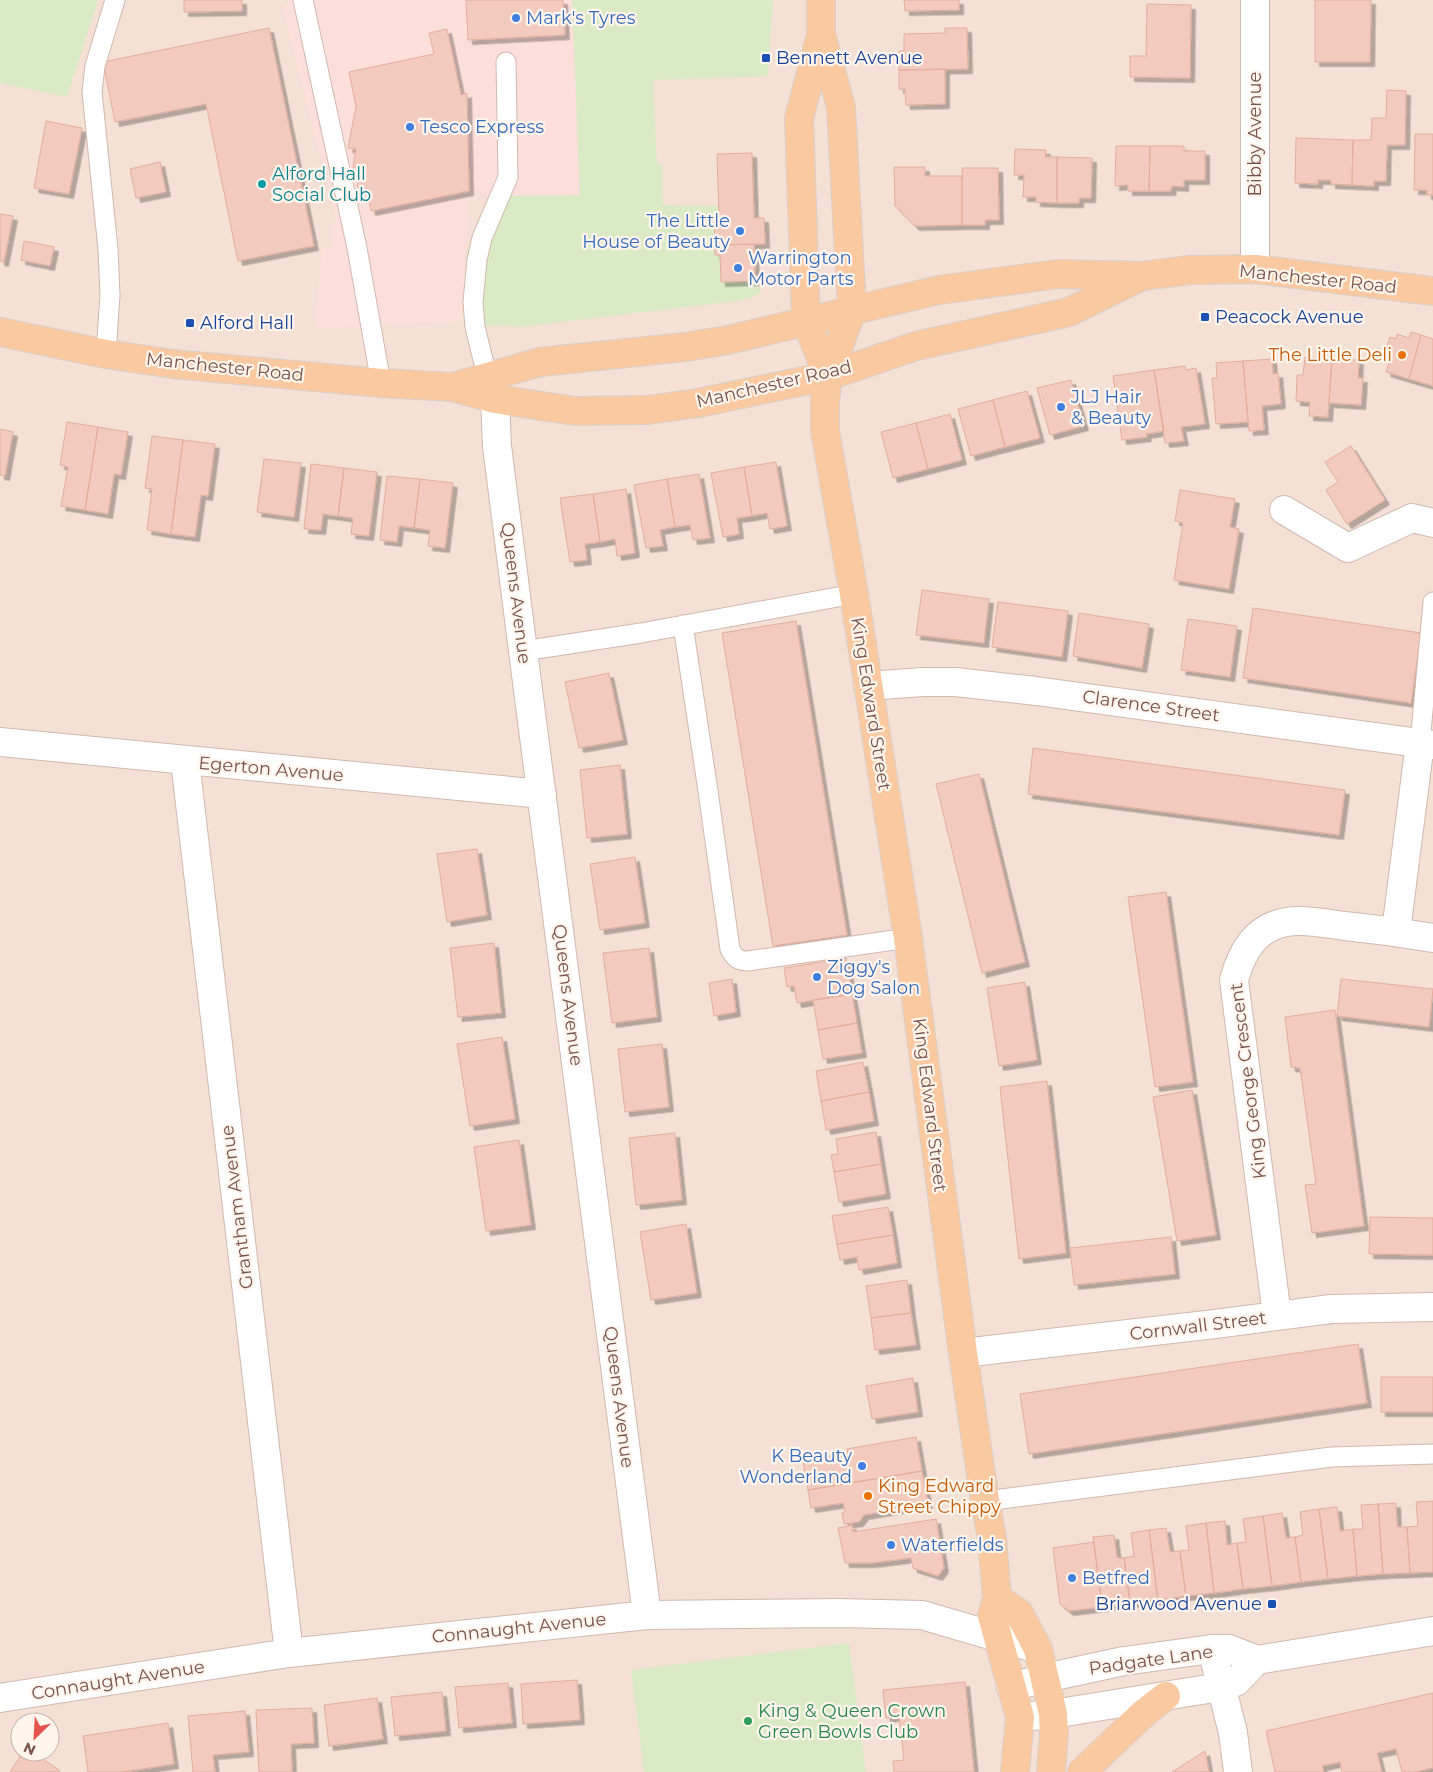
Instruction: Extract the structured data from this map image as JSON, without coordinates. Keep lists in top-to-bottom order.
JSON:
{
  "streets": {
    "main road": ["Manchester Road", "King Edward Street"],
    "street": [
      "Bibby Avenue",
      "Queens Avenue",
      "Clarence Street",
      "Egerton Avenue",
      "King George Crescent",
      "Grantham Avenue",
      "Cornwall Street",
      "Connaught Avenue",
      "Padgate Lane"
    ]
  },
  "crossings": [
    ["Bibby Avenue", "Manchester Road"],
    ["Manchester Road", "Queens Avenue"],
    ["Manchester Road", "King Edward Street"],
    ["Queens Avenue", "Egerton Avenue"],
    ["Queens Avenue", "Connaught Avenue"],
    ["King Edward Street", "Clarence Street"],
    ["King Edward Street", "Cornwall Street"],
    ["King Edward Street", "Connaught Avenue"],
    ["King Edward Street", "Padgate Lane"],
    ["Egerton Avenue", "Grantham Avenue"],
    ["King George Crescent", "Cornwall Street"],
    ["Grantham Avenue", "Connaught Avenue"]
  ],
  "places": {
    "other": [
      "Mark's Tyres",
      "Tesco Express",
      "Alford Hall Social Club",
      "The Little House of Beauty",
      "Warrington Motor Parts",
      "The Little Deli",
      "JLJ Hair & Beauty",
      "Ziggy's Dog Salon",
      "K Beauty Wonderland",
      "King Edward Street Chippy",
      "Waterfields",
      "Betfred",
      "King & Queen Crown Green Bowls Club"
    ],
    "transit": [
      "Bennett Avenue",
      "Peacock Avenue",
      "Alford Hall",
      "Briarwood Avenue"
    ]
  },
  "north": "bottom left"
}
